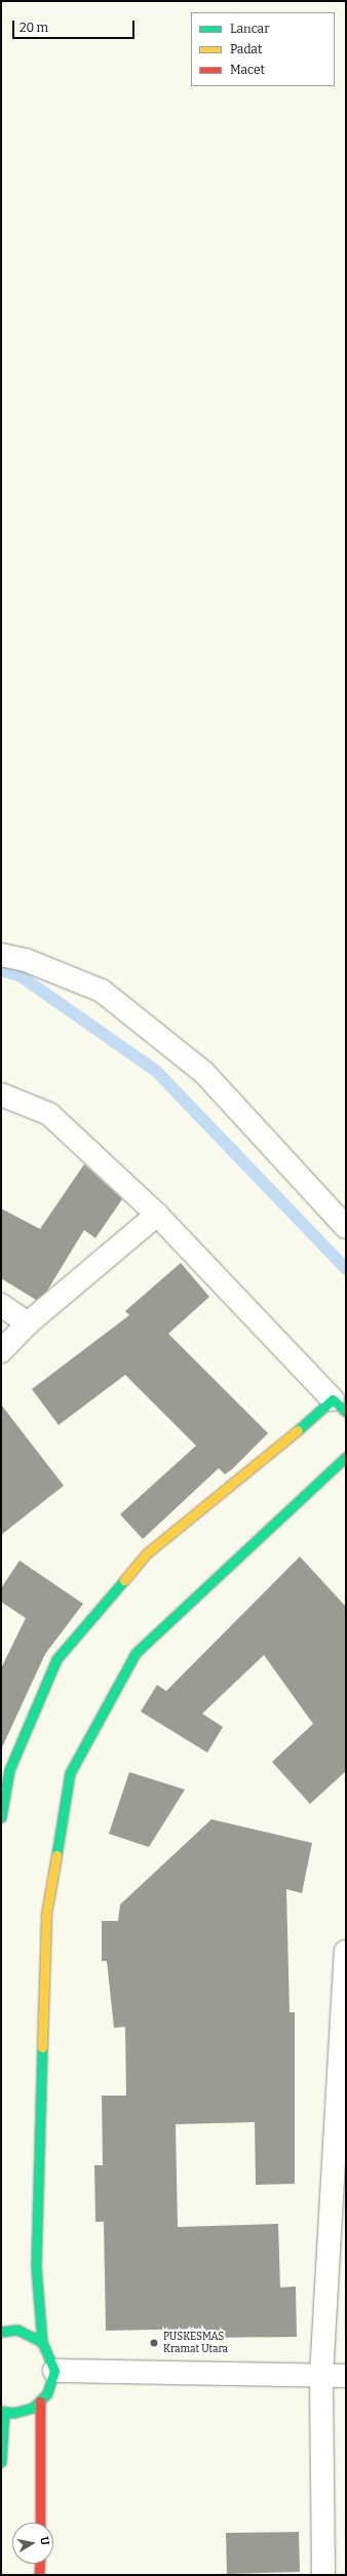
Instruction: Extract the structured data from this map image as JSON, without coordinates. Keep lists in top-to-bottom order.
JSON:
{
  "places": ["PUSKESMAS Kramat Utara"],
  "legend": ["Lancar", "Padat", "Macet"],
  "scale_bar": "20 m",
  "north": "right"
}
